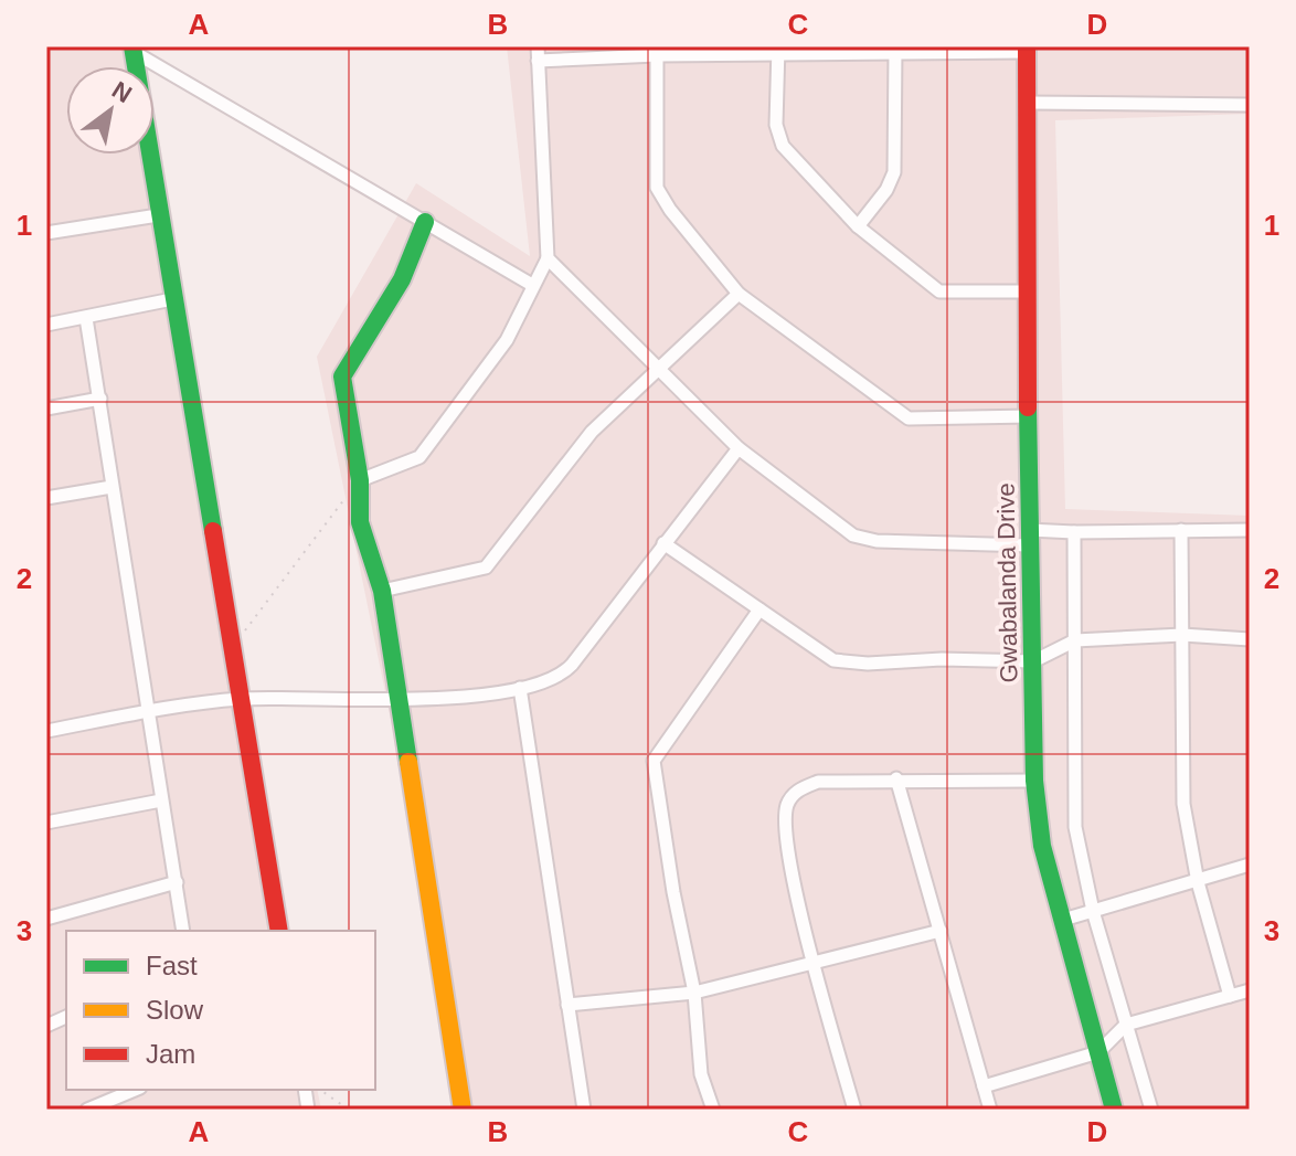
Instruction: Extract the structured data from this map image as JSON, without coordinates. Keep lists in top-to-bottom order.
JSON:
{
  "streets": {
    "street": ["Gwabalanda Drive"]
  },
  "legend": ["Fast", "Slow", "Jam"],
  "north": "top right",
  "grid": {
    "columns": [
      "A",
      "B",
      "C",
      "D"
    ],
    "rows": ["1", "2", "3"]
  }
}
